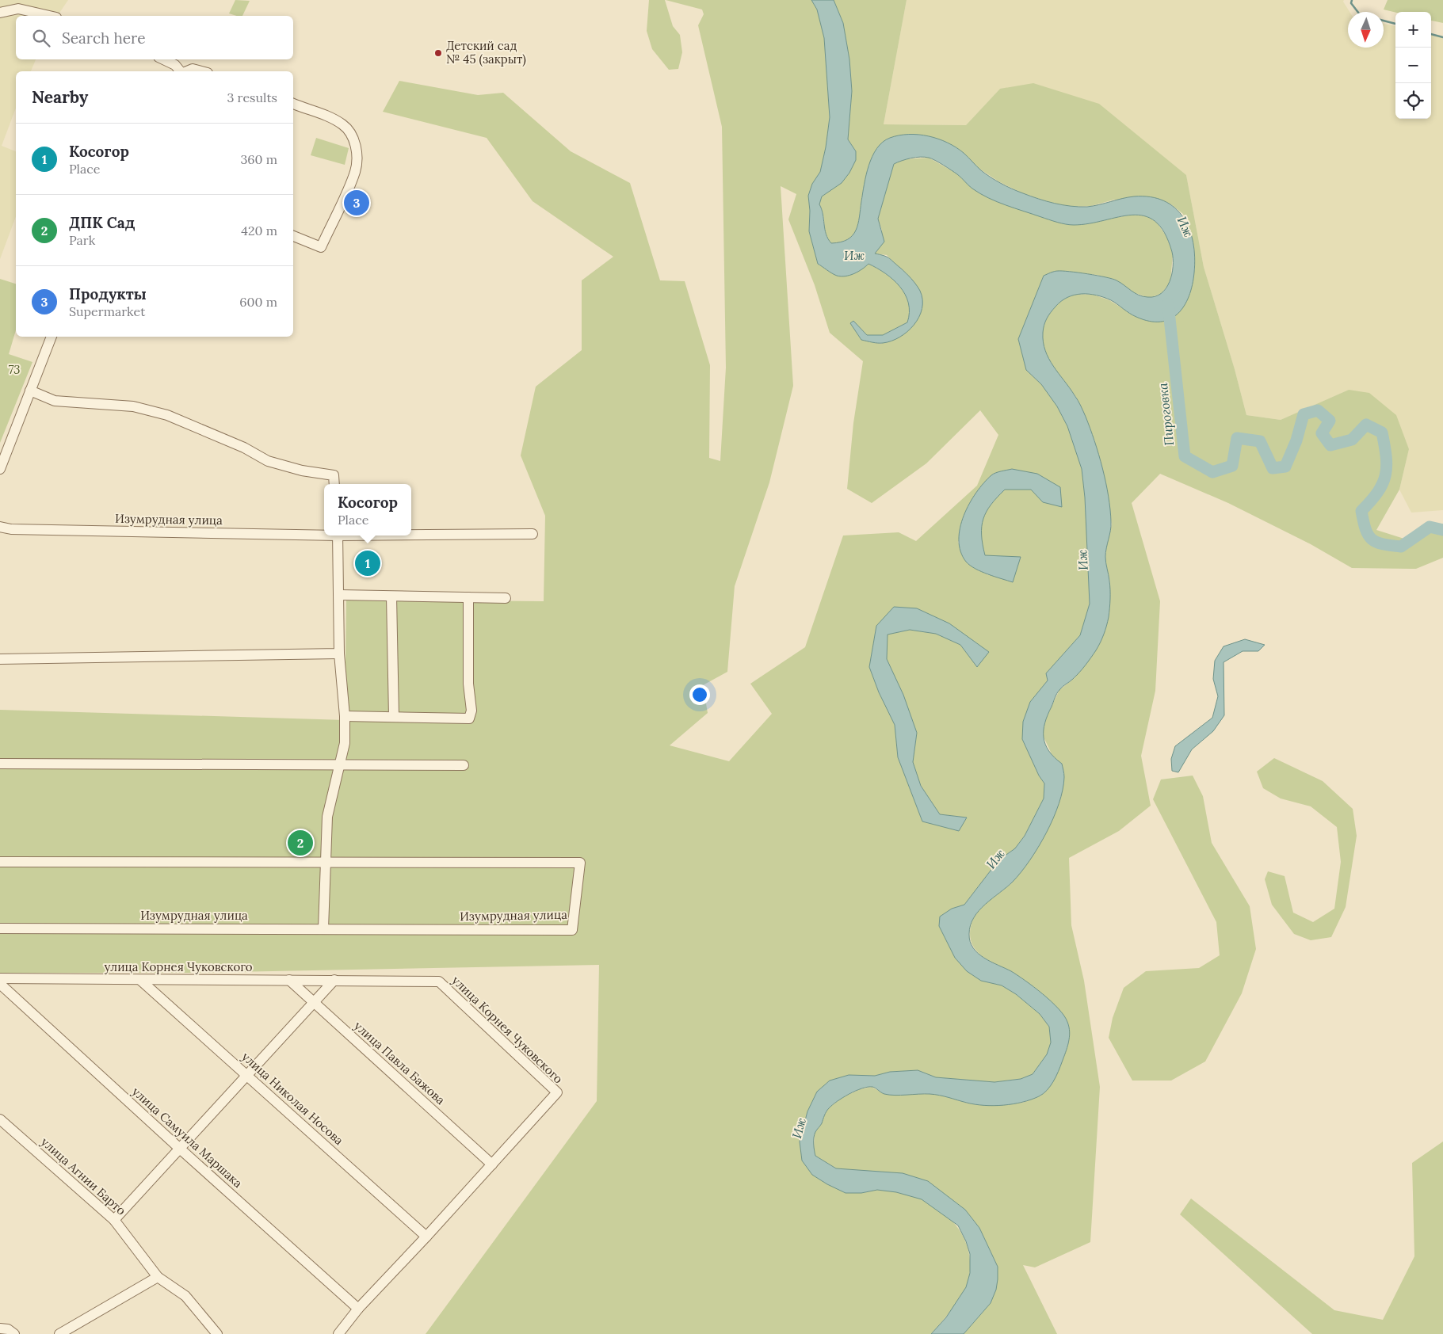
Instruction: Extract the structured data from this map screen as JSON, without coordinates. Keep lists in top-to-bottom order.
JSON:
{
  "streets": {
    "street": [
      "Изумрудная улица",
      "улица Корнея Чуковского",
      "улица Павла Бажова",
      "улица Николая Носова",
      "улица Самуила Маршака",
      "улица Агнии Барто"
    ]
  },
  "crossings": [
    ["улица Корнея Чуковского", "улица Павла Бажова"],
    ["улица Корнея Чуковского", "улица Николая Носова"],
    ["улица Корнея Чуковского", "улица Самуила Маршака"]
  ],
  "water": ["Иж", "Пироговка"],
  "parks": ["73"],
  "places": ["Детский сад № 45 (закрыт)"],
  "north": "bottom",
  "page": {
    "map_buttons": ["+", "−"],
    "search": "Search here",
    "heading": ["Nearby", "3 results"],
    "list": [
      {
        "mark": "1",
        "name": "Косогор",
        "note": "Place",
        "value": "360 m"
      },
      {
        "mark": "2",
        "name": "ДПК Сад",
        "note": "Park",
        "value": "420 m"
      },
      {
        "mark": "3",
        "name": "Продукты",
        "note": "Supermarket",
        "value": "600 m"
      }
    ],
    "pins": ["3", "1", "2"],
    "popup": ["Косогор", "Place"]
  }
}
